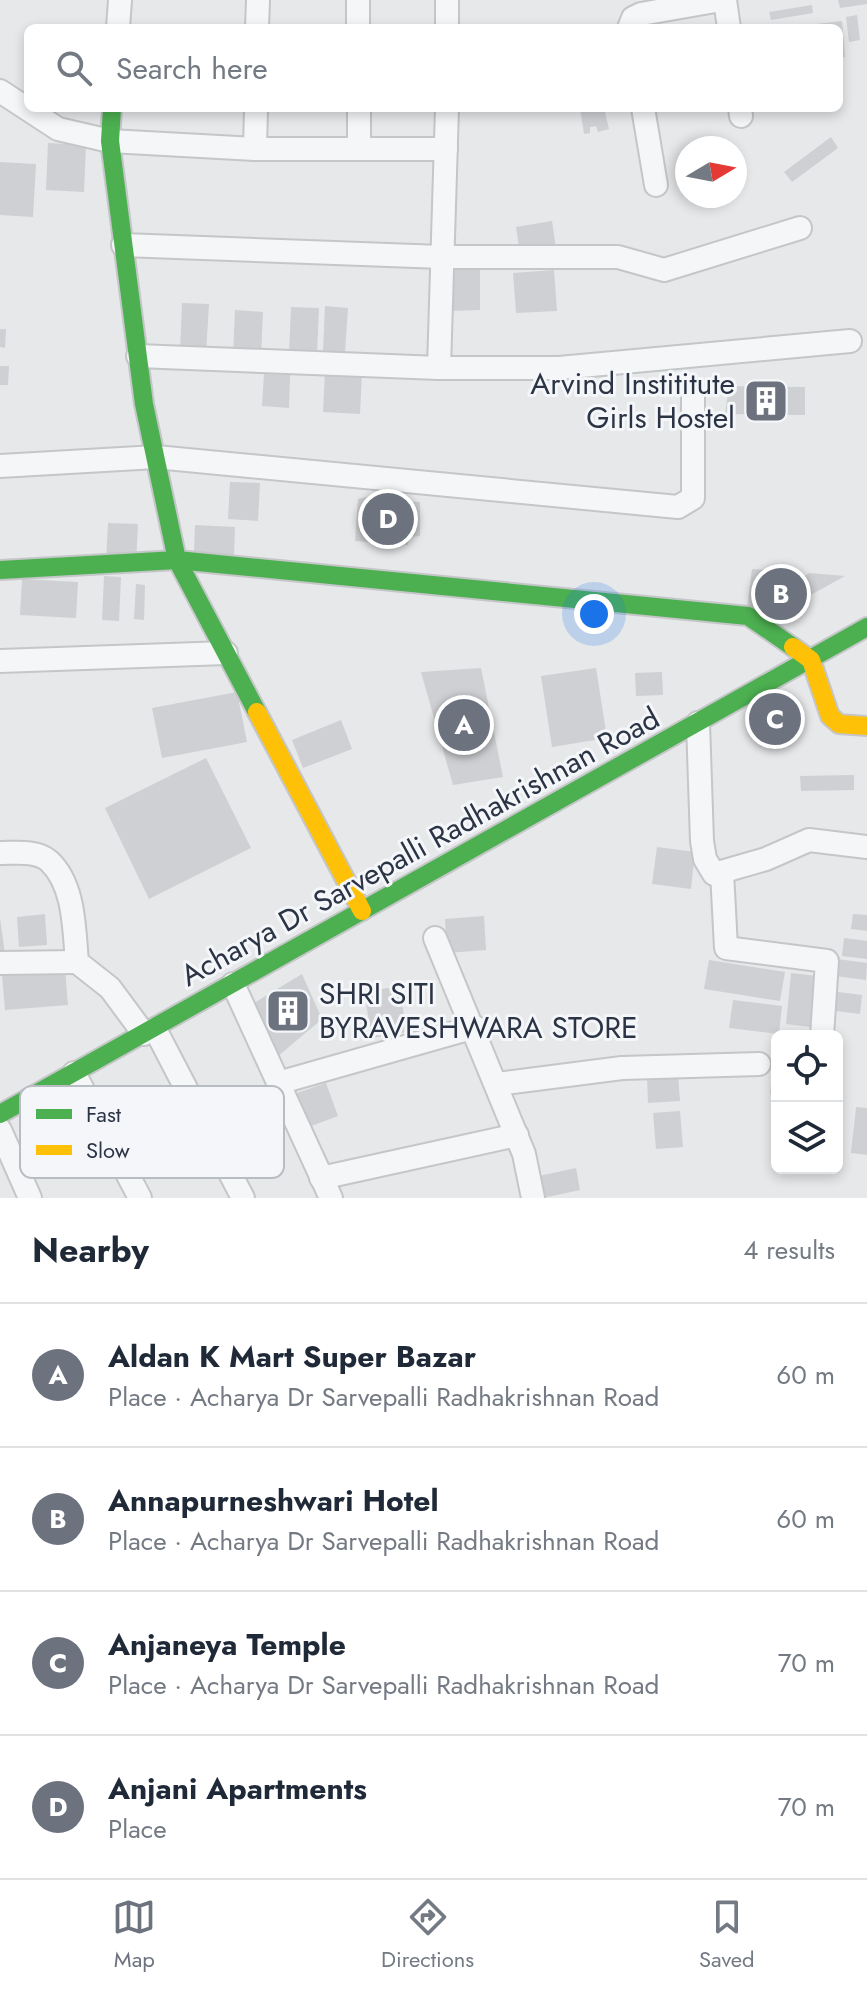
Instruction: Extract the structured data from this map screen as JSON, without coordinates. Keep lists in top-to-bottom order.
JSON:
{
  "streets": {
    "street": ["Acharya Dr Sarvepalli Radhakrishnan Road"]
  },
  "places": {
    "building": ["Arvind Instititute Girls Hostel", "SHRI SITI BYRAVESHWARA STORE"]
  },
  "legend": ["Fast", "Slow"],
  "north": "right",
  "page": {
    "search": "Search here",
    "pins": [
      "D",
      "B",
      "C",
      "A"
    ],
    "heading": ["Nearby", "4 results"],
    "list": [
      {
        "mark": "A",
        "name": "Aldan K Mart Super Bazar",
        "note": "Place · Acharya Dr Sarvepalli Radhakrishnan Road",
        "value": "60 m"
      },
      {
        "mark": "B",
        "name": "Annapurneshwari Hotel",
        "note": "Place · Acharya Dr Sarvepalli Radhakrishnan Road",
        "value": "60 m"
      },
      {
        "mark": "C",
        "name": "Anjaneya Temple",
        "note": "Place · Acharya Dr Sarvepalli Radhakrishnan Road",
        "value": "70 m"
      },
      {
        "mark": "D",
        "name": "Anjani Apartments",
        "note": "Place",
        "value": "70 m"
      }
    ],
    "nav": ["Map", "Directions", "Saved"]
  }
}
